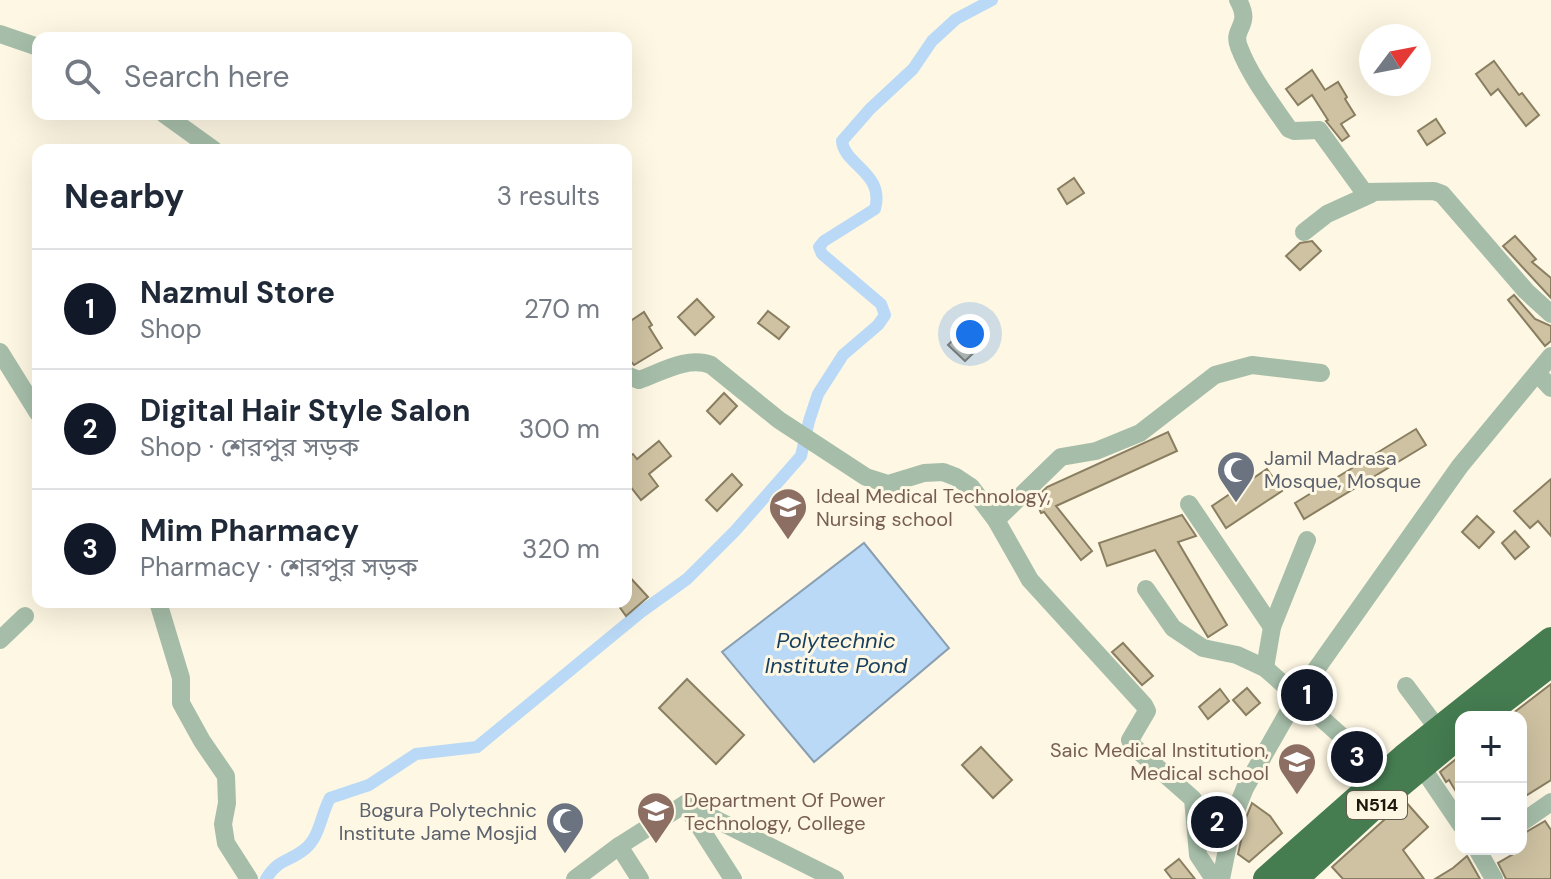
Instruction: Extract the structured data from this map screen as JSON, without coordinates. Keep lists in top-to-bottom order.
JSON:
{
  "streets": {
    "highway": ["N514"]
  },
  "water": ["Polytechnic Institute Pond"],
  "places": {
    "mosque": ["Jamil Madrasa Mosque, Mosque", "Bogura Polytechnic Institute Jame Mosjid"],
    "school or university": ["Ideal Medical Technology, Nursing school", "Saic Medical Institution, Medical school", "Department Of Power Technology, College"]
  },
  "north": "top right",
  "page": {
    "search": "Search here",
    "heading": ["Nearby", "3 results"],
    "list": [
      {
        "mark": "1",
        "name": "Nazmul Store",
        "note": "Shop",
        "value": "270 m"
      },
      {
        "mark": "2",
        "name": "Digital Hair Style Salon",
        "note": "Shop · শেরপুর সড়ক",
        "value": "300 m"
      },
      {
        "mark": "3",
        "name": "Mim Pharmacy",
        "note": "Pharmacy · শেরপুর সড়ক",
        "value": "320 m"
      }
    ],
    "pins": ["1", "3", "2"],
    "map_buttons": ["+", "−"]
  }
}
